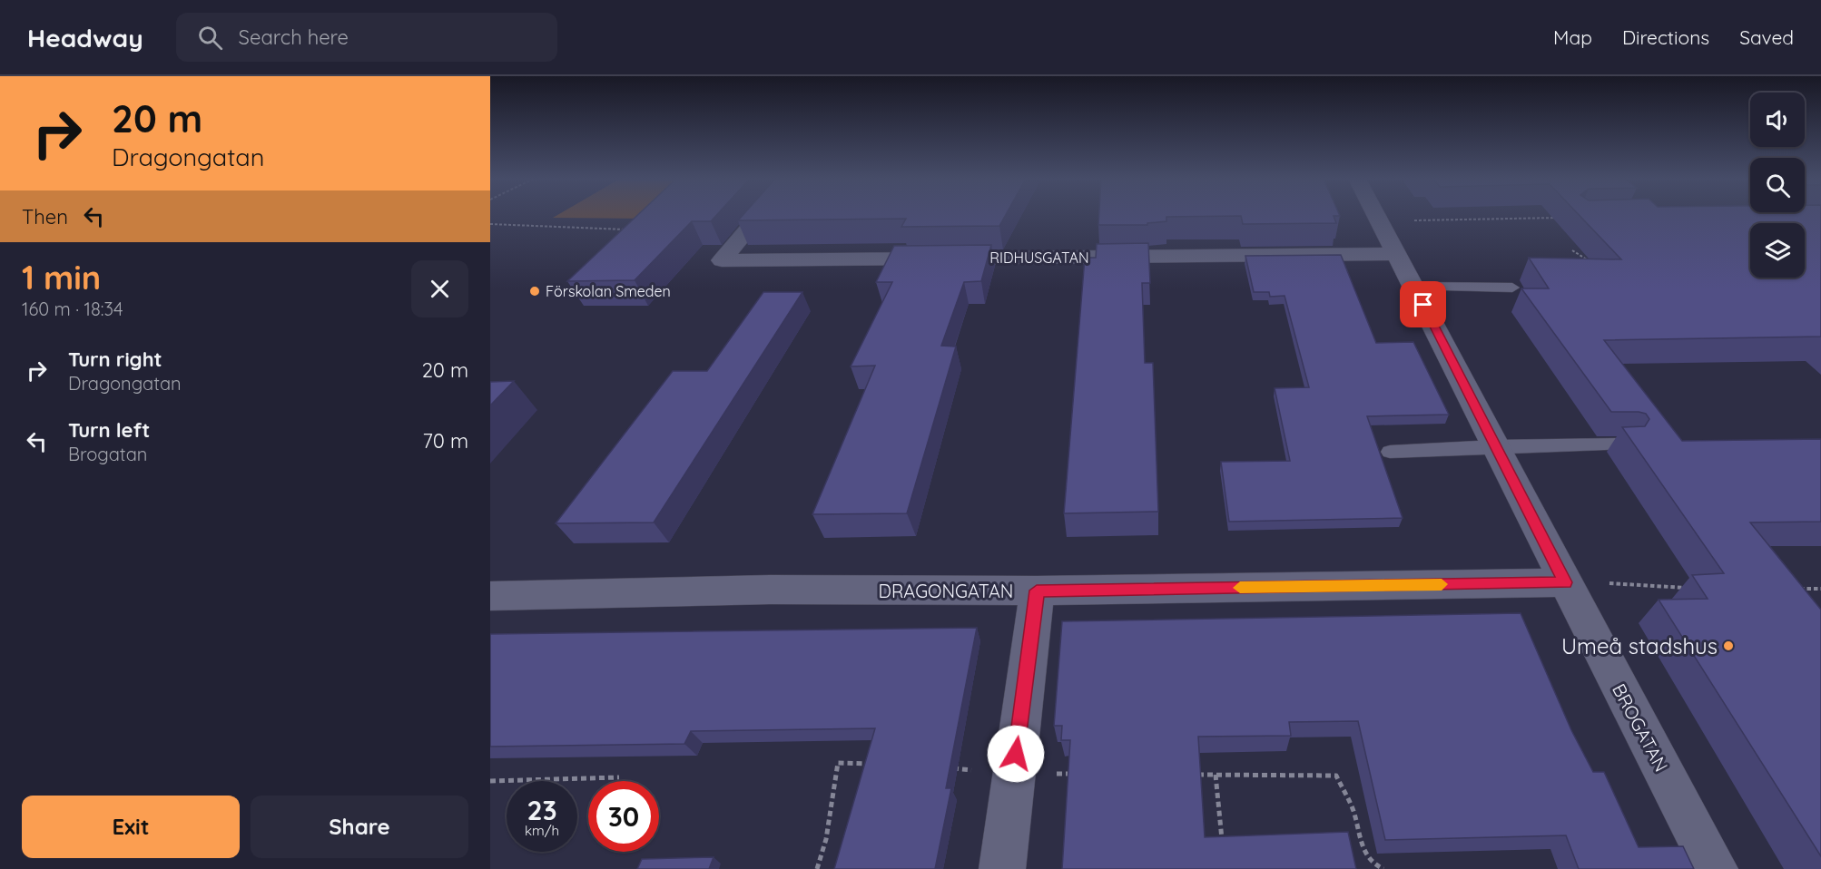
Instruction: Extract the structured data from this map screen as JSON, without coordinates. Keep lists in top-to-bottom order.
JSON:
{
  "streets": {
    "street": ["RIDHUSGATAN", "DRAGONGATAN", "BROGATAN"]
  },
  "crossings": [
    ["RIDHUSGATAN", "BROGATAN"],
    ["DRAGONGATAN", "BROGATAN"]
  ],
  "places": ["Förskolan Smeden", "Umeå stadshus"],
  "page": {
    "header": "Headway",
    "search": "Search here",
    "nav": ["Map", "Directions", "Saved"],
    "turn": ["20 m", "Dragongatan"],
    "then": "Then",
    "heading": ["1 min", "160 m · 18:34"],
    "list": [
      {
        "name": "Turn right",
        "note": "Dragongatan",
        "value": "20 m"
      },
      {
        "name": "Turn left",
        "note": "Brogatan",
        "value": "70 m"
      }
    ],
    "speed": "23 km/h",
    "limit": "30",
    "buttons": ["Exit", "Share"]
  }
}
